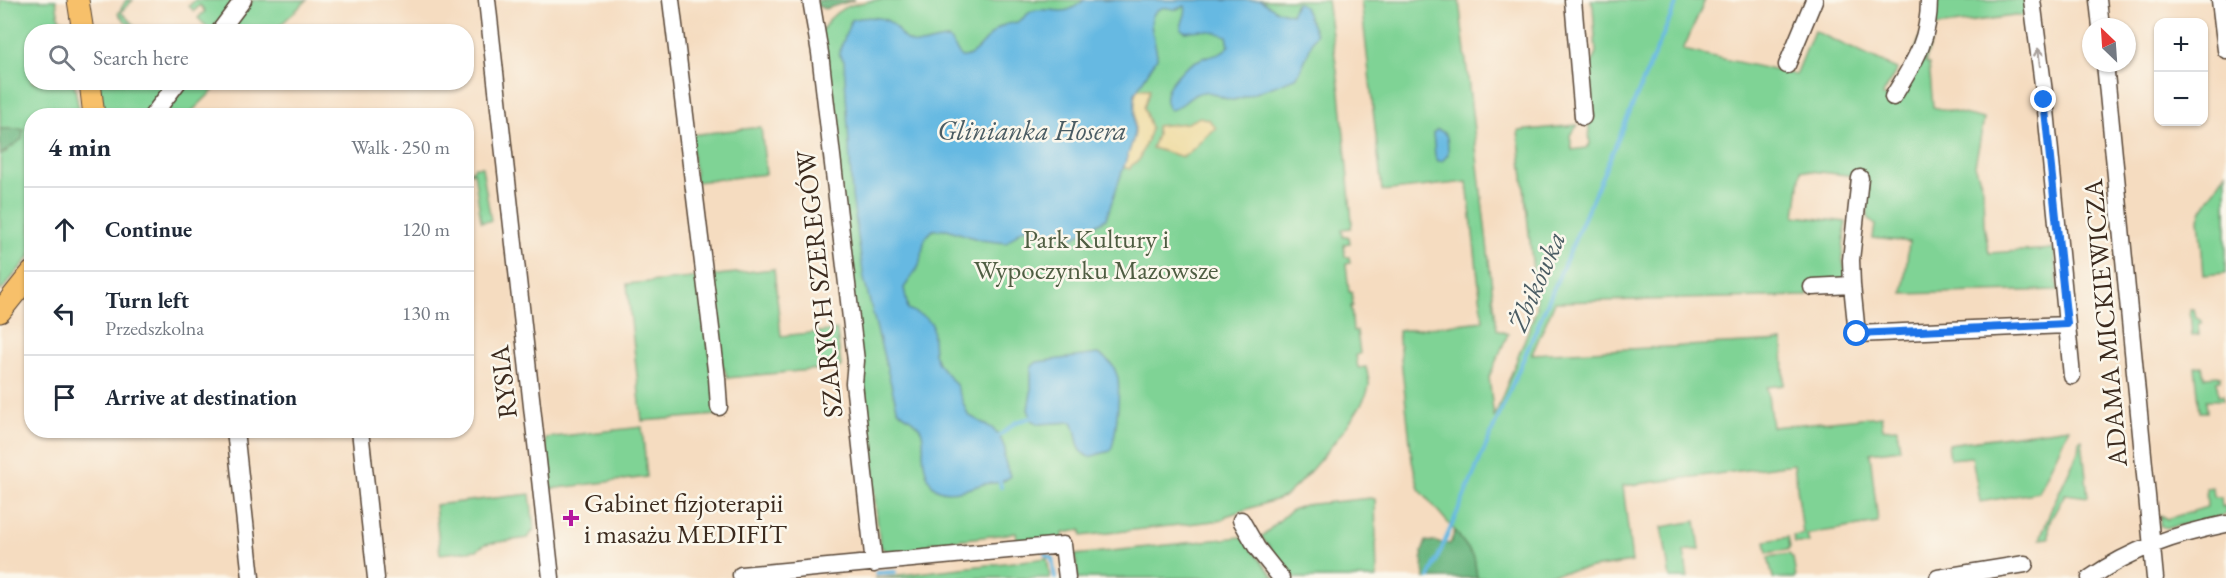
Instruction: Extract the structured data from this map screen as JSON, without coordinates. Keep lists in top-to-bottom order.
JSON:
{
  "streets": {
    "street": ["SZARYCH SZEREGÓW", "ADAMA MICKIEWICZA", "RYSIA"]
  },
  "water": ["Glinianka Hosera", "Żbikówka"],
  "parks": ["Park Kultury i Wypoczynku Mazowsze"],
  "places": {
    "health": ["Gabinet fizjoterapii i masażu MEDIFIT"]
  },
  "north": "top left",
  "page": {
    "map_buttons": ["+", "−"],
    "search": "Search here",
    "heading": ["4 min", "Walk · 250 m"],
    "list": [
      ["Continue", "120 m"],
      ["Turn left", "Przedszkolna", "130 m"],
      "Arrive at destination"
    ]
  }
}
